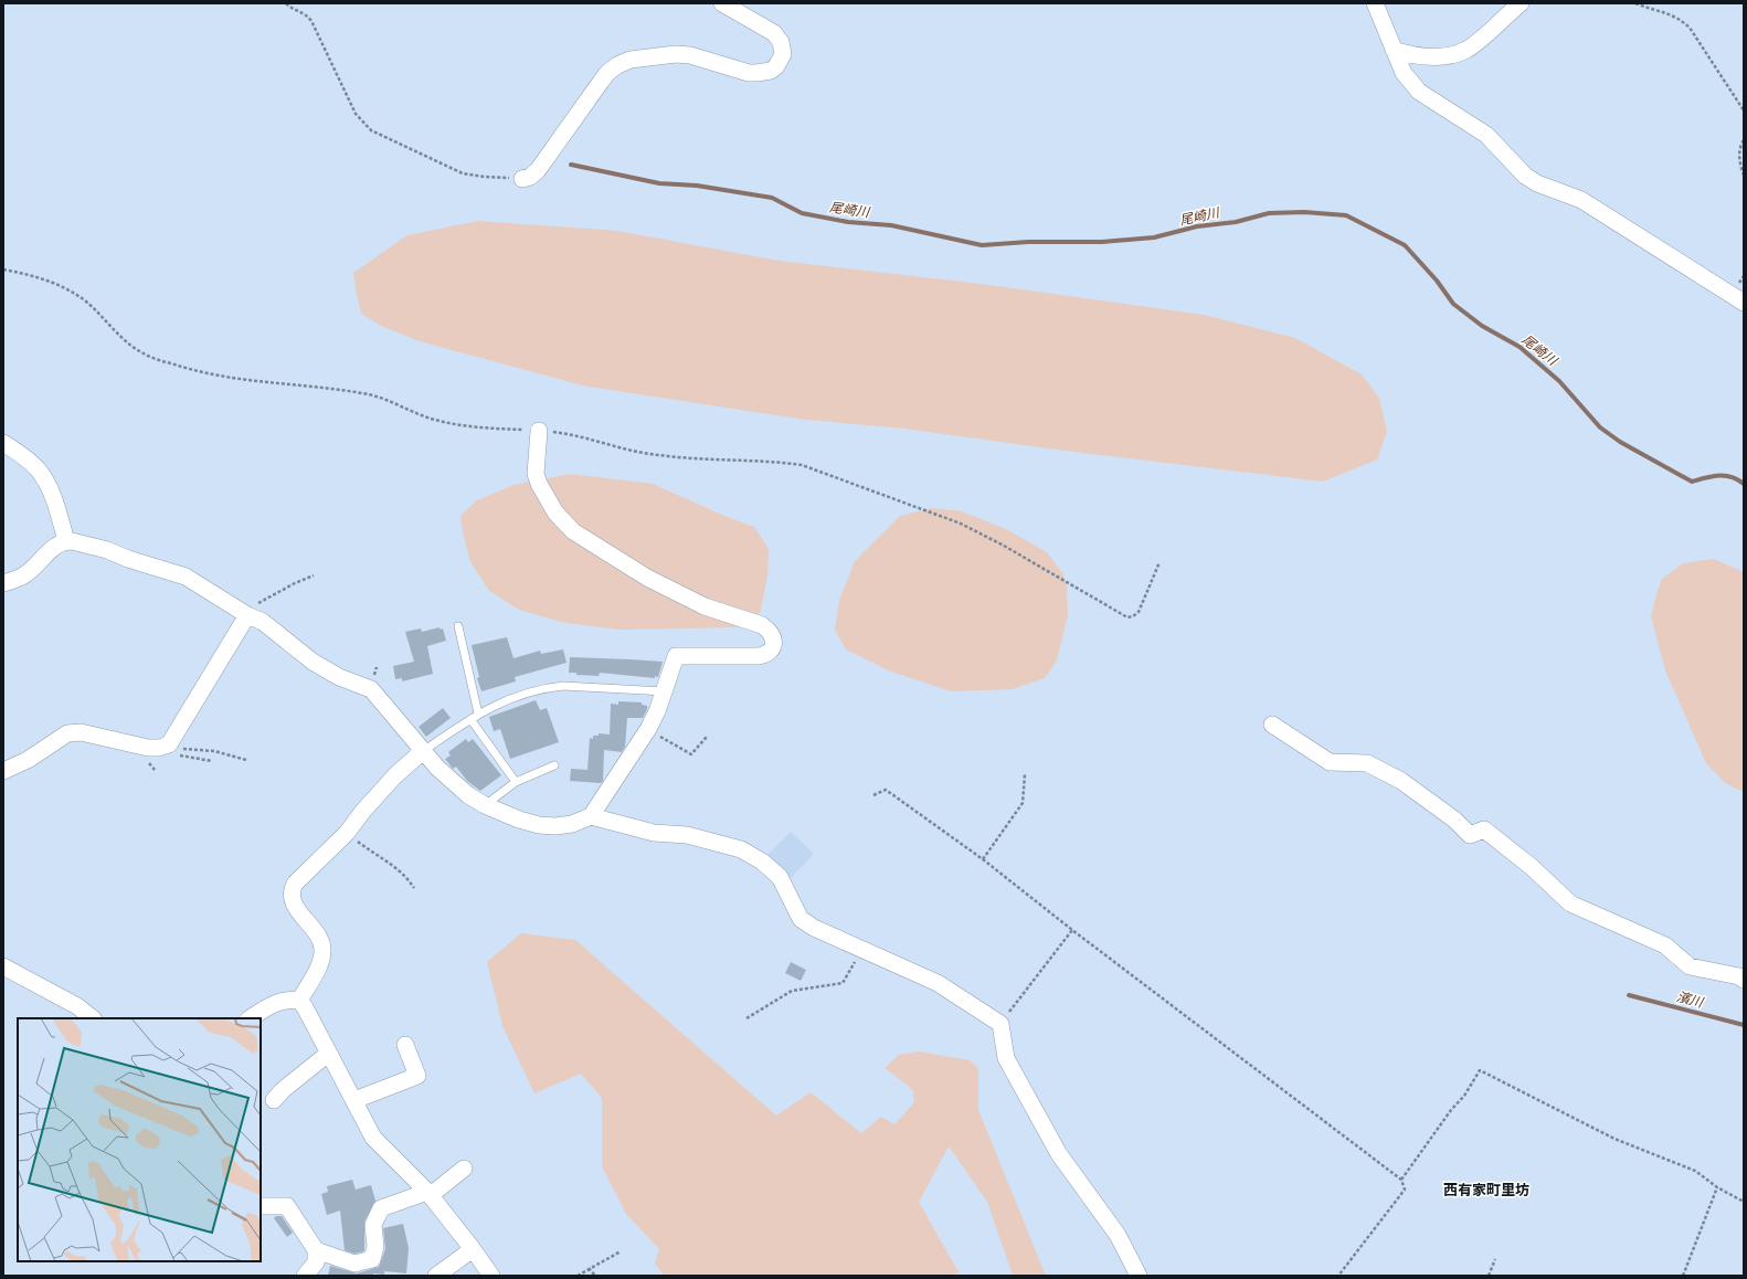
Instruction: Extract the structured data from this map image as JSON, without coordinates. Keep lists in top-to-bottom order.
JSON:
{
  "districts": ["西有家町里坊"],
  "water": ["尾崎川", "濱川"]
}
